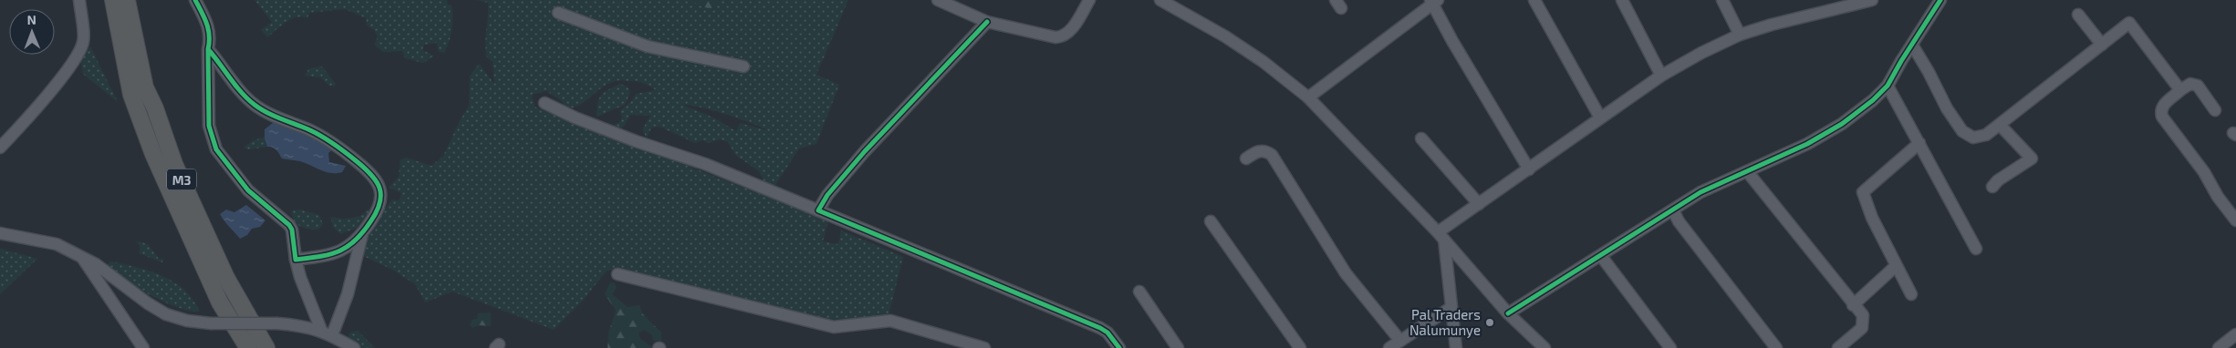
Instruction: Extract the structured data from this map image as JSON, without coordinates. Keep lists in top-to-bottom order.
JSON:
{
  "streets": {
    "highway": ["M3"]
  },
  "places": ["Pal Traders Nalumunye"],
  "north": "top"
}
